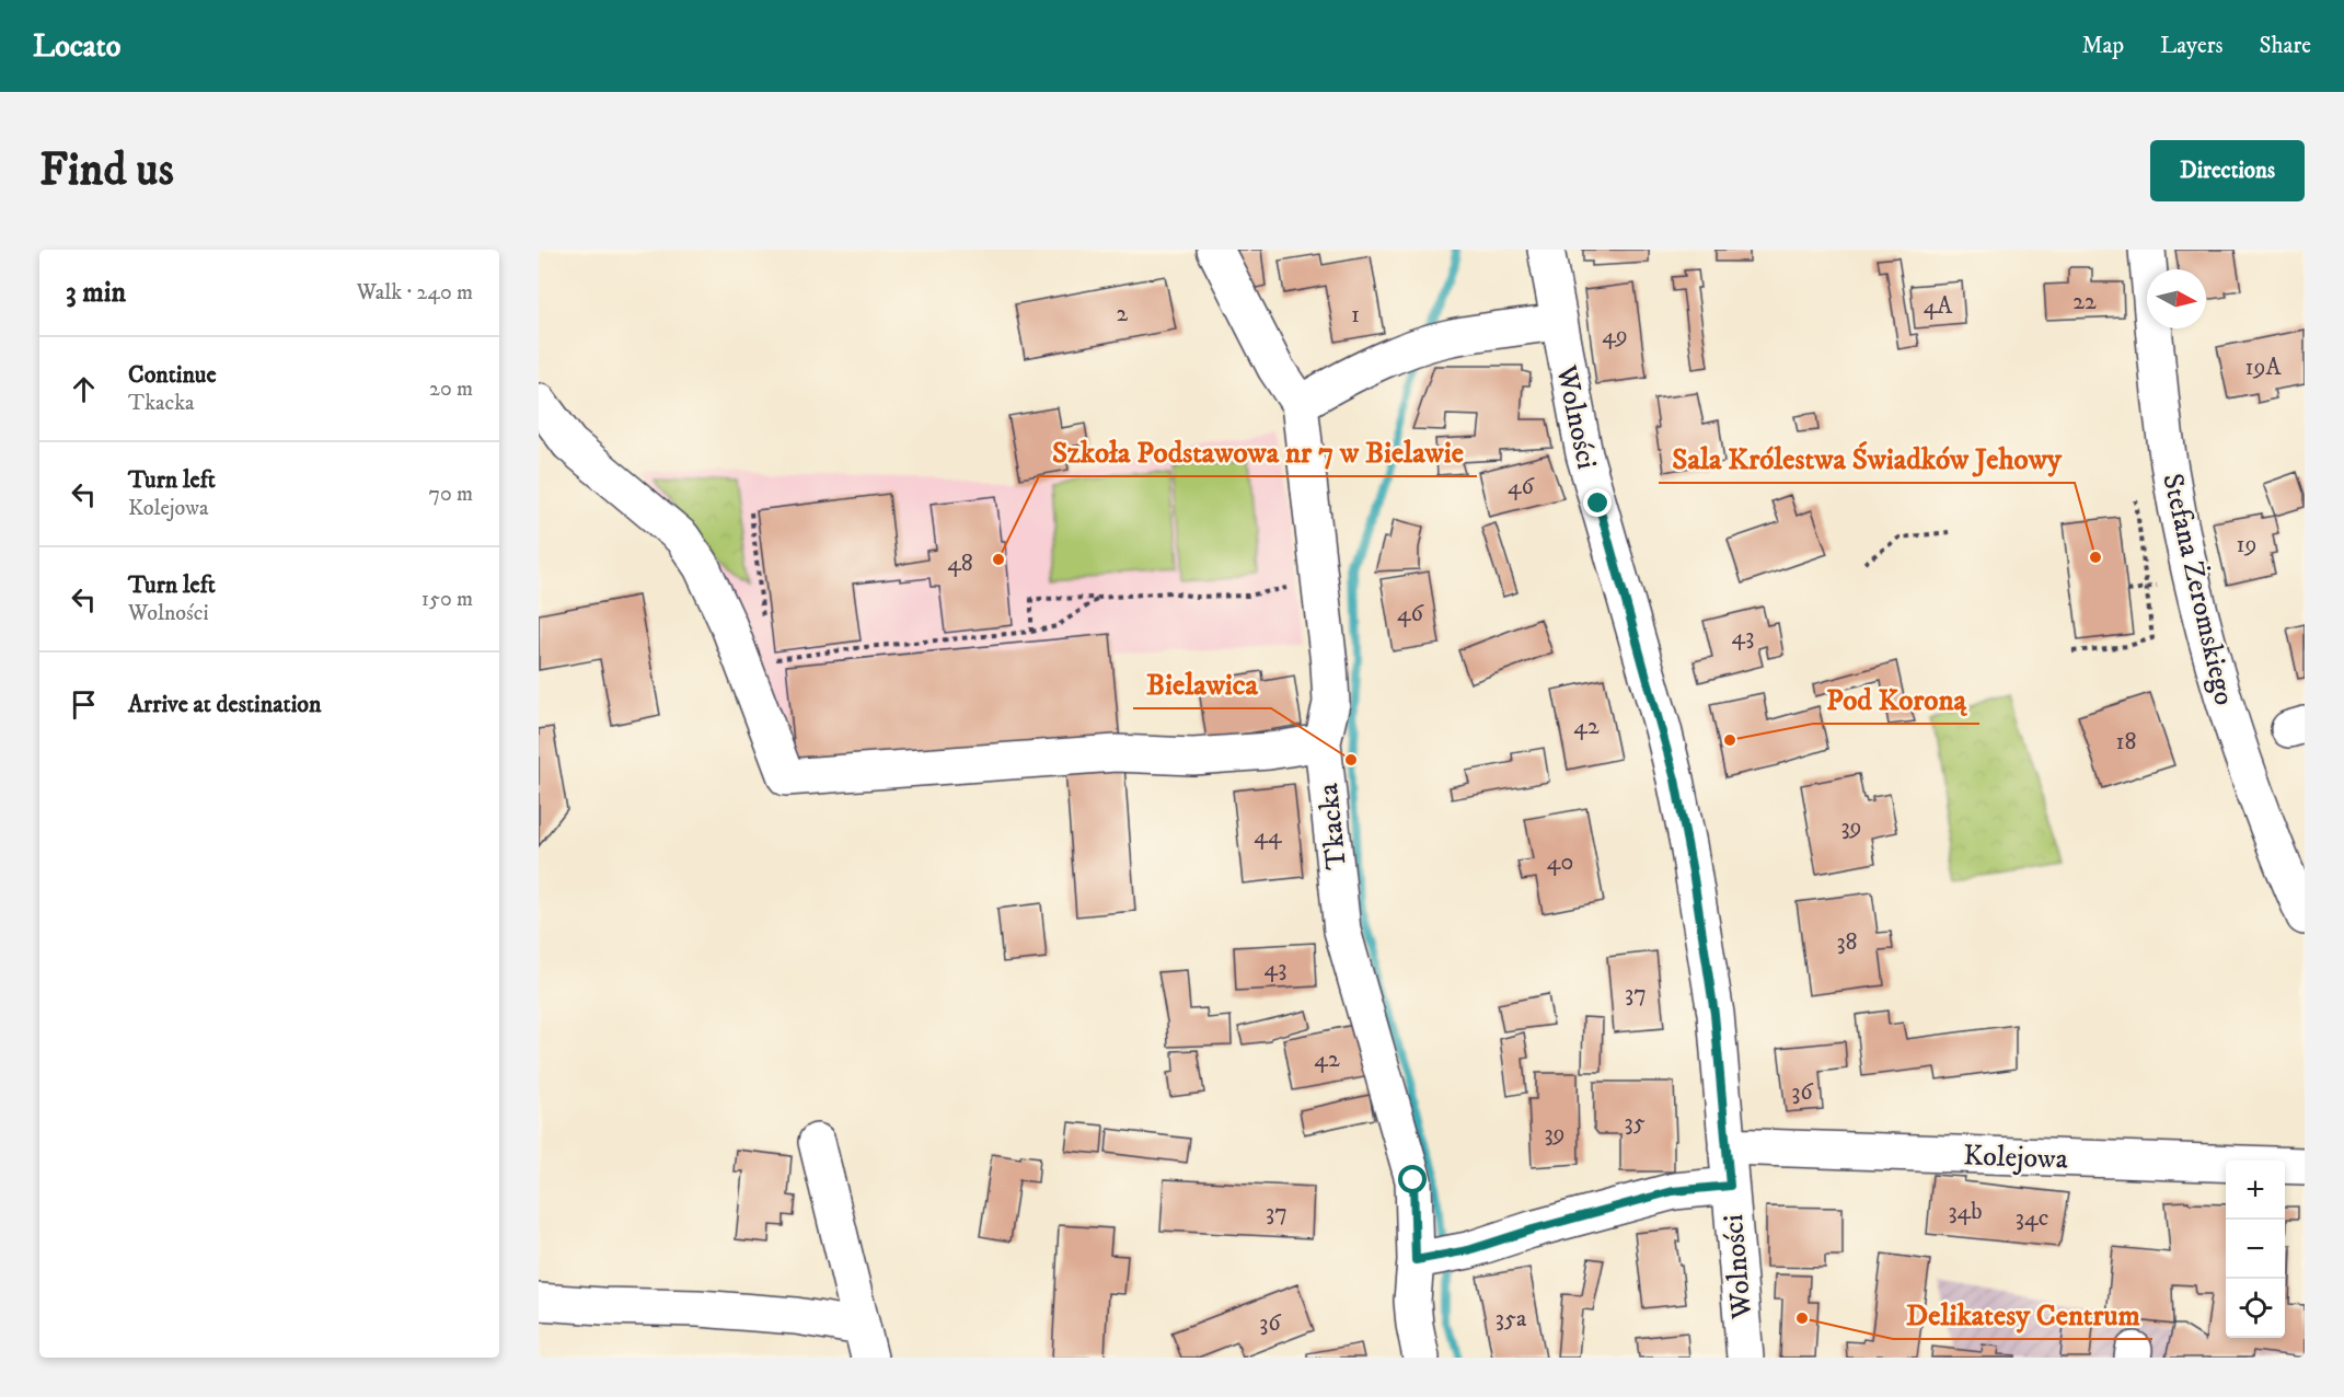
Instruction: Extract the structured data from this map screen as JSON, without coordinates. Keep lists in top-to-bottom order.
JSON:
{
  "streets": {
    "street": [
      "Wolności",
      "Stefana Żeromskiego",
      "Tkacka",
      "Kolejowa"
    ]
  },
  "crossings": [
    ["Wolności", "Kolejowa"]
  ],
  "places": [
    "Sala Królestwa Świadków Jehowy",
    "Szkoła Podstawowa nr 7 w Bielawie",
    "Pod Koroną",
    "Bielawica",
    "Delikatesy Centrum"
  ],
  "house_numbers": [
    "22",
    "4A",
    "2",
    "1",
    "49",
    "19A",
    "46",
    "19",
    "48",
    "46",
    "43",
    "42",
    "18",
    "39",
    "44",
    "40",
    "38",
    "43",
    "37",
    "42",
    "36",
    "35",
    "39",
    "34b",
    "37",
    "34c",
    "35a",
    "36"
  ],
  "north": "right",
  "page": {
    "header": "Locato",
    "nav": ["Map", "Layers", "Share"],
    "buttons": "Directions",
    "title": "Find us",
    "heading": ["3 min", "Walk · 240 m"],
    "list": [
      ["Continue", "Tkacka", "20 m"],
      ["Turn left", "Kolejowa", "70 m"],
      ["Turn left", "Wolności", "150 m"],
      "Arrive at destination"
    ],
    "map_buttons": ["+", "−"]
  }
}
